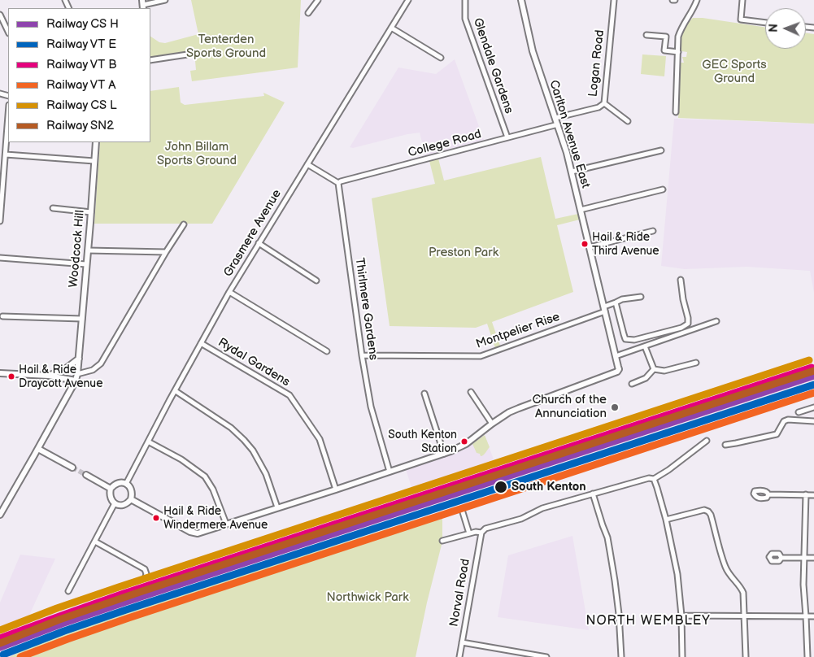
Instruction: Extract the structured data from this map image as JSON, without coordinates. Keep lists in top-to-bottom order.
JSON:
{
  "streets": {
    "street": [
      "Logan Road",
      "Glendale Gardens",
      "Carlton Avenue East",
      "College Road",
      "Grasmere Avenue",
      "Woodcock Hill",
      "Thirlmere Gardens",
      "Montpelier Rise",
      "Rydal Gardens",
      "Norval Road"
    ]
  },
  "crossings": [
    ["Logan Road", "Carlton Avenue East"],
    ["Glendale Gardens", "College Road"],
    ["Carlton Avenue East", "College Road"],
    ["Carlton Avenue East", "Montpelier Rise"],
    ["College Road", "Thirlmere Gardens"],
    ["Grasmere Avenue", "Rydal Gardens"],
    ["Thirlmere Gardens", "Montpelier Rise"]
  ],
  "districts": ["NORTH WEMBLEY"],
  "parks": [
    "Tenterden Sports Ground",
    "GEC Sports Ground",
    "John Billam Sports Ground",
    "Preston Park",
    "Northwick Park"
  ],
  "places": [
    "Hail & Ride Third Avenue",
    "Hail & Ride Draycott Avenue",
    "Church of the Annunciation",
    "South Kenton Station",
    "South Kenton",
    "Hail & Ride Windermere Avenue"
  ],
  "lines": ["rail line SN2"],
  "legend": [
    "Railway CS H",
    "Railway VT E",
    "Railway VT B",
    "Railway VT A",
    "Railway CS L",
    "Railway SN2"
  ],
  "north": "left"
}
